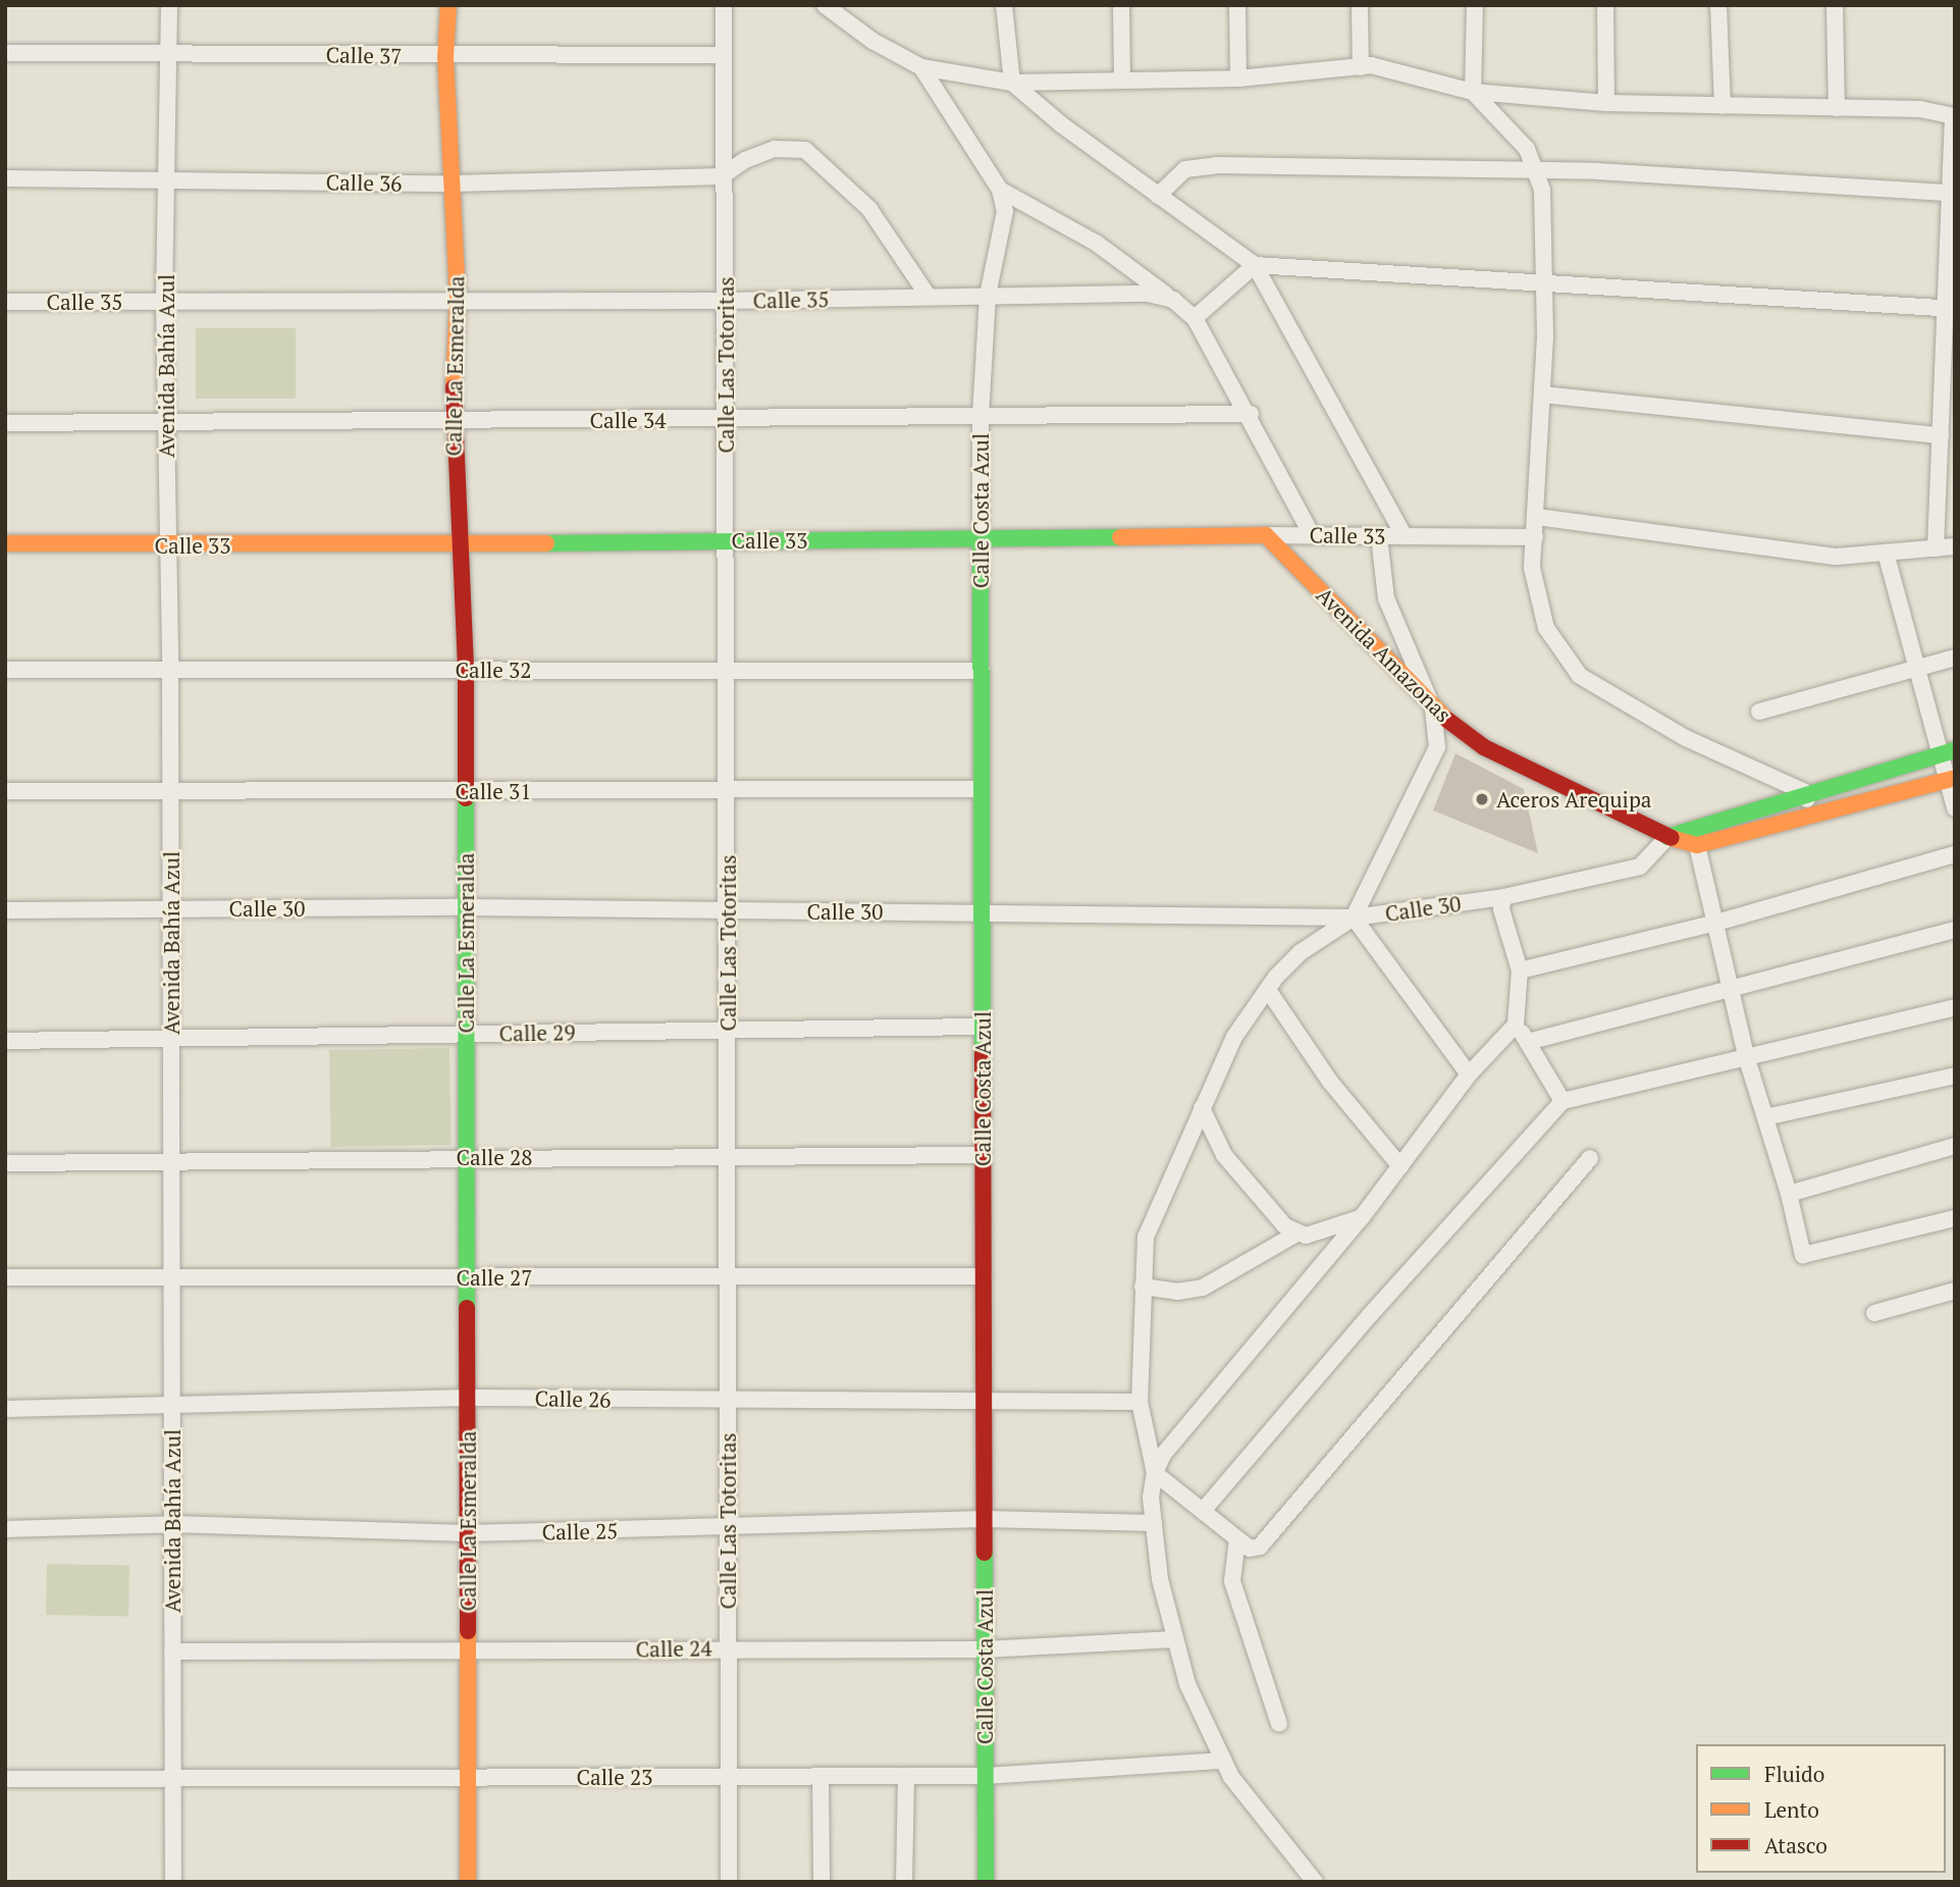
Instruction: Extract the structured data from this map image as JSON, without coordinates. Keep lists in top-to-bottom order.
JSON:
{
  "streets": {
    "street": [
      "Calle 37",
      "Calle 36",
      "Calle 35",
      "Calle Las Totoritas",
      "Avenida Bahía Azul",
      "Calle La Esmeralda",
      "Calle 34",
      "Calle Costa Azul",
      "Calle 33",
      "Avenida Amazonas",
      "Calle 32",
      "Calle 31",
      "Calle 30",
      "Calle 29",
      "Calle 28",
      "Calle 27",
      "Calle 26",
      "Calle 25",
      "Calle 24",
      "Calle 23"
    ]
  },
  "crossings": [
    ["Calle 37", "Calle Las Totoritas"],
    ["Calle 37", "Avenida Bahía Azul"],
    ["Calle 37", "Calle La Esmeralda"],
    ["Calle 36", "Calle Las Totoritas"],
    ["Calle 36", "Avenida Bahía Azul"],
    ["Calle 36", "Calle La Esmeralda"],
    ["Calle 35", "Calle Las Totoritas"],
    ["Calle 35", "Avenida Bahía Azul"],
    ["Calle 35", "Calle La Esmeralda"],
    ["Calle 35", "Calle Costa Azul"],
    ["Calle Las Totoritas", "Calle 34"],
    ["Calle Las Totoritas", "Calle 33"],
    ["Calle Las Totoritas", "Calle 32"],
    ["Calle Las Totoritas", "Calle 31"],
    ["Calle Las Totoritas", "Calle 30"],
    ["Calle Las Totoritas", "Calle 29"],
    ["Calle Las Totoritas", "Calle 28"],
    ["Calle Las Totoritas", "Calle 27"],
    ["Calle Las Totoritas", "Calle 26"],
    ["Calle Las Totoritas", "Calle 25"],
    ["Calle Las Totoritas", "Calle 24"],
    ["Calle Las Totoritas", "Calle 23"],
    ["Avenida Bahía Azul", "Calle 34"],
    ["Avenida Bahía Azul", "Calle 33"],
    ["Avenida Bahía Azul", "Calle 32"],
    ["Avenida Bahía Azul", "Calle 31"],
    ["Avenida Bahía Azul", "Calle 30"],
    ["Avenida Bahía Azul", "Calle 29"],
    ["Avenida Bahía Azul", "Calle 28"],
    ["Avenida Bahía Azul", "Calle 27"],
    ["Avenida Bahía Azul", "Calle 26"],
    ["Avenida Bahía Azul", "Calle 25"],
    ["Avenida Bahía Azul", "Calle 24"],
    ["Avenida Bahía Azul", "Calle 23"],
    ["Calle La Esmeralda", "Calle 34"],
    ["Calle La Esmeralda", "Calle 33"],
    ["Calle La Esmeralda", "Calle 32"],
    ["Calle La Esmeralda", "Calle 31"],
    ["Calle La Esmeralda", "Calle 30"],
    ["Calle La Esmeralda", "Calle 29"],
    ["Calle La Esmeralda", "Calle 28"],
    ["Calle La Esmeralda", "Calle 27"],
    ["Calle La Esmeralda", "Calle 26"],
    ["Calle La Esmeralda", "Calle 25"],
    ["Calle La Esmeralda", "Calle 24"],
    ["Calle La Esmeralda", "Calle 23"],
    ["Calle 34", "Calle Costa Azul"],
    ["Calle Costa Azul", "Calle 33"],
    ["Calle Costa Azul", "Calle 32"],
    ["Calle Costa Azul", "Calle 31"],
    ["Calle Costa Azul", "Calle 30"],
    ["Calle Costa Azul", "Calle 29"],
    ["Calle Costa Azul", "Calle 28"],
    ["Calle Costa Azul", "Calle 27"],
    ["Calle Costa Azul", "Calle 26"],
    ["Calle Costa Azul", "Calle 25"],
    ["Calle Costa Azul", "Calle 24"],
    ["Calle Costa Azul", "Calle 23"],
    ["Calle 33", "Avenida Amazonas"],
    ["Avenida Amazonas", "Calle 30"]
  ],
  "places": ["Aceros Arequipa"],
  "legend": ["Fluido", "Lento", "Atasco"]
}
